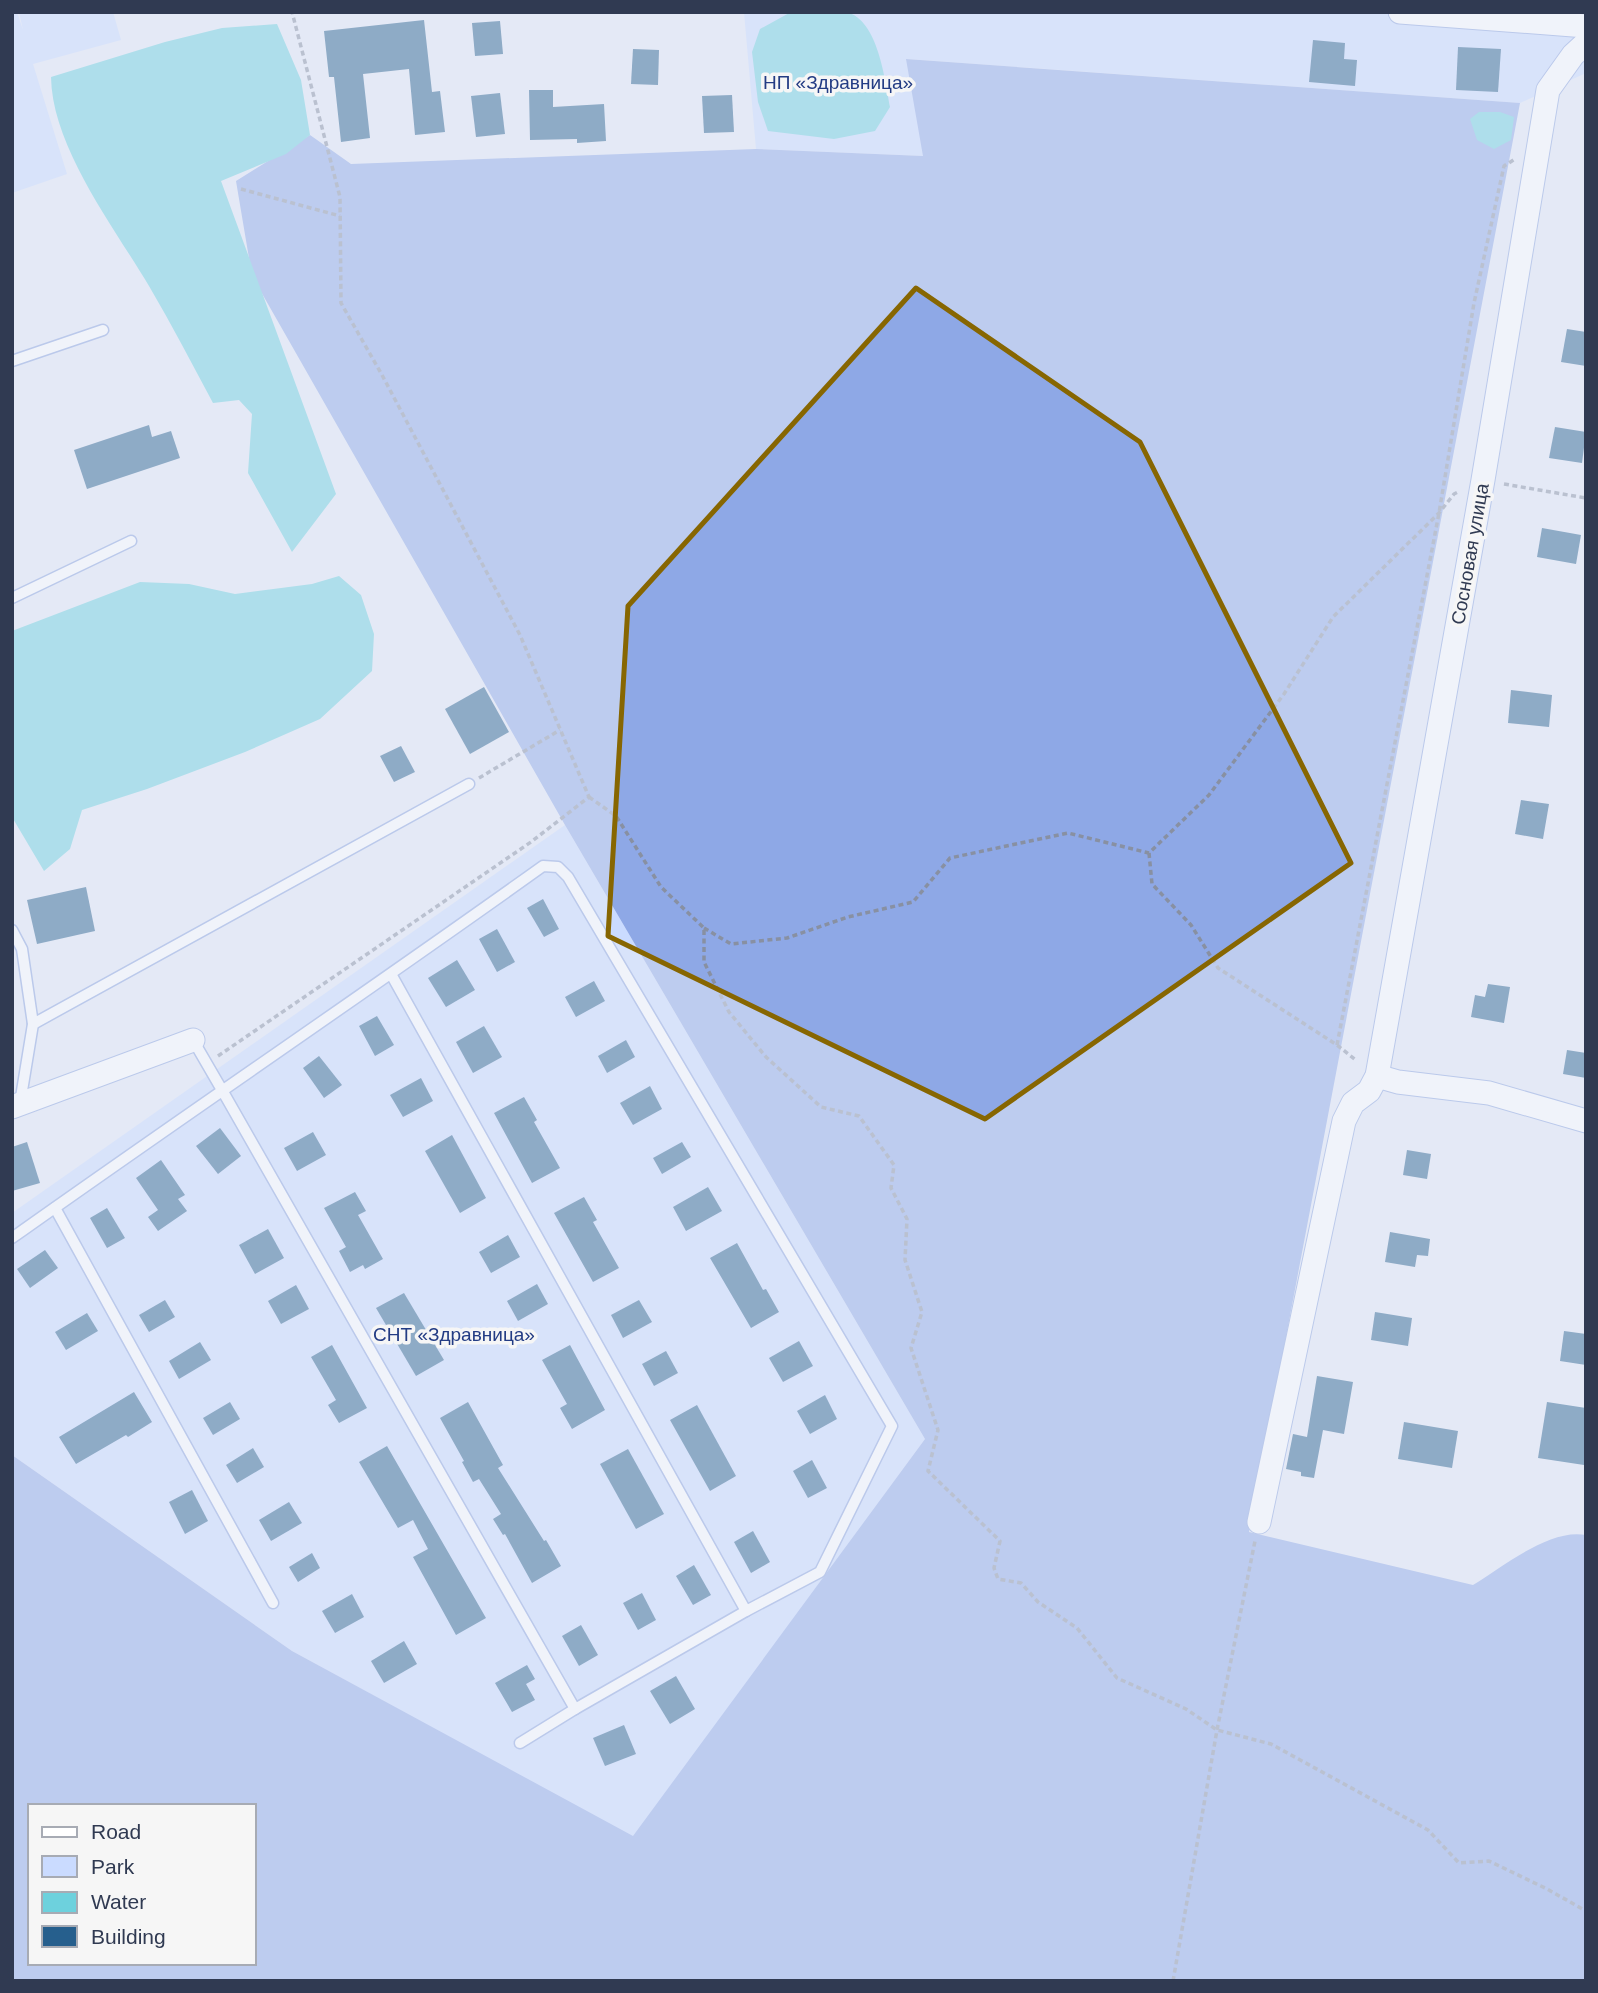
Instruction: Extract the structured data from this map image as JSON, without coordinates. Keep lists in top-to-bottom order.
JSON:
{
  "streets": {
    "street": ["Сосновая улица"]
  },
  "parks": ["НП «Здравница»", "СНТ «Здравница»"],
  "legend": [
    "Road",
    "Park",
    "Water",
    "Building"
  ]
}
